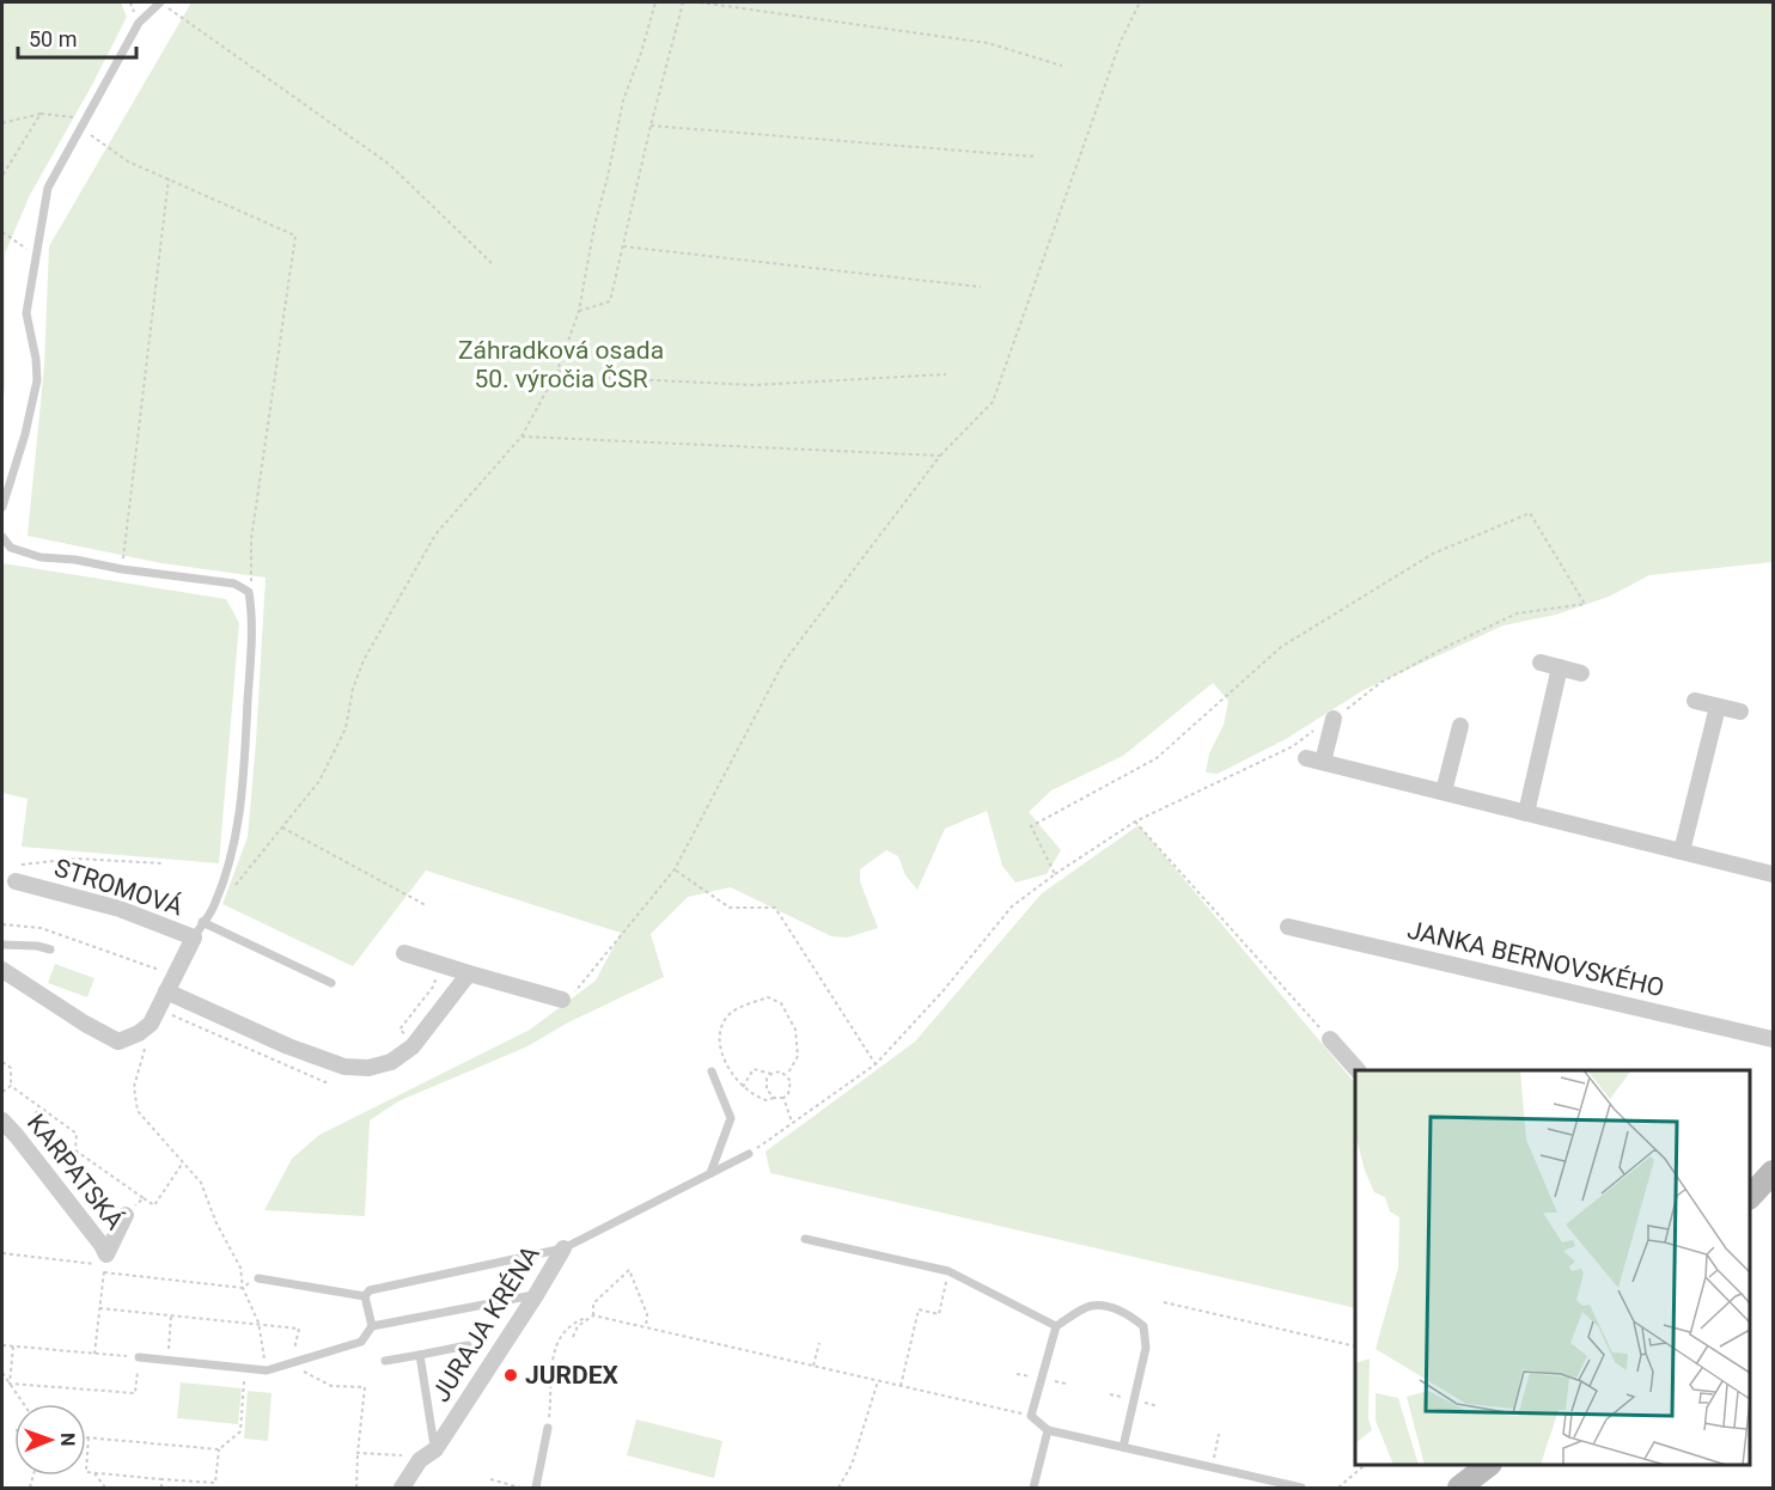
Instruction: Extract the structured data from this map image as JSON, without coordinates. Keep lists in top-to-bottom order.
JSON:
{
  "streets": {
    "street": [
      "STROMOVÁ",
      "JANKA BERNOVSKÉHO",
      "KARPATSKÁ",
      "JURAJA KRÉNA"
    ]
  },
  "parks": ["Záhradková osada 50. výročia ČSR"],
  "places": ["JURDEX"],
  "scale_bar": "50 m",
  "north": "right"
}
